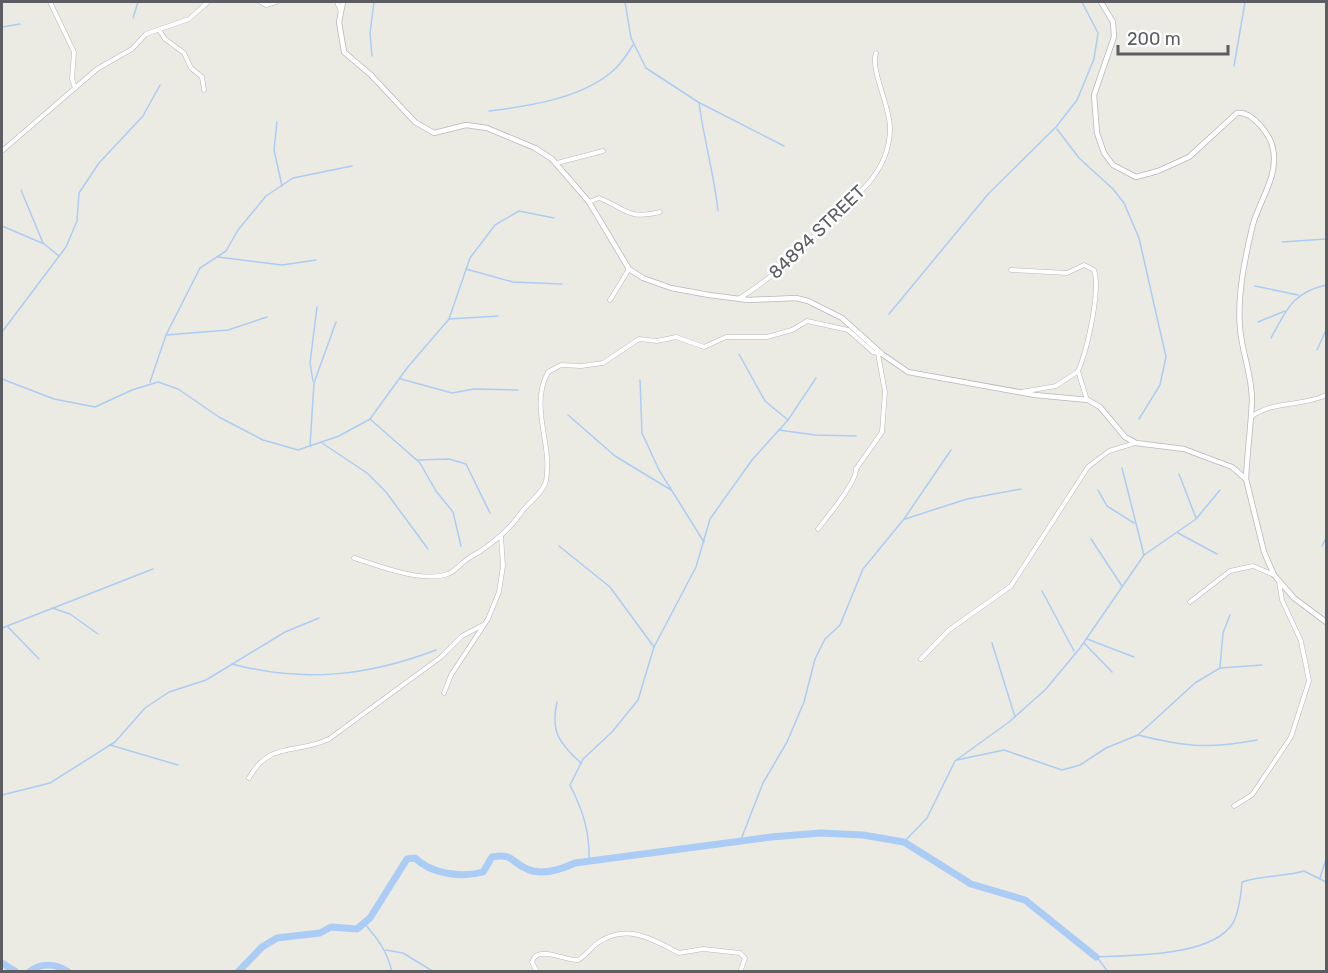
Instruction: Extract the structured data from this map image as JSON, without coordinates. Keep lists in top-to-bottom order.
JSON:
{
  "streets": {
    "street": ["84894 STREET"]
  },
  "scale_bar": "200 m"
}
